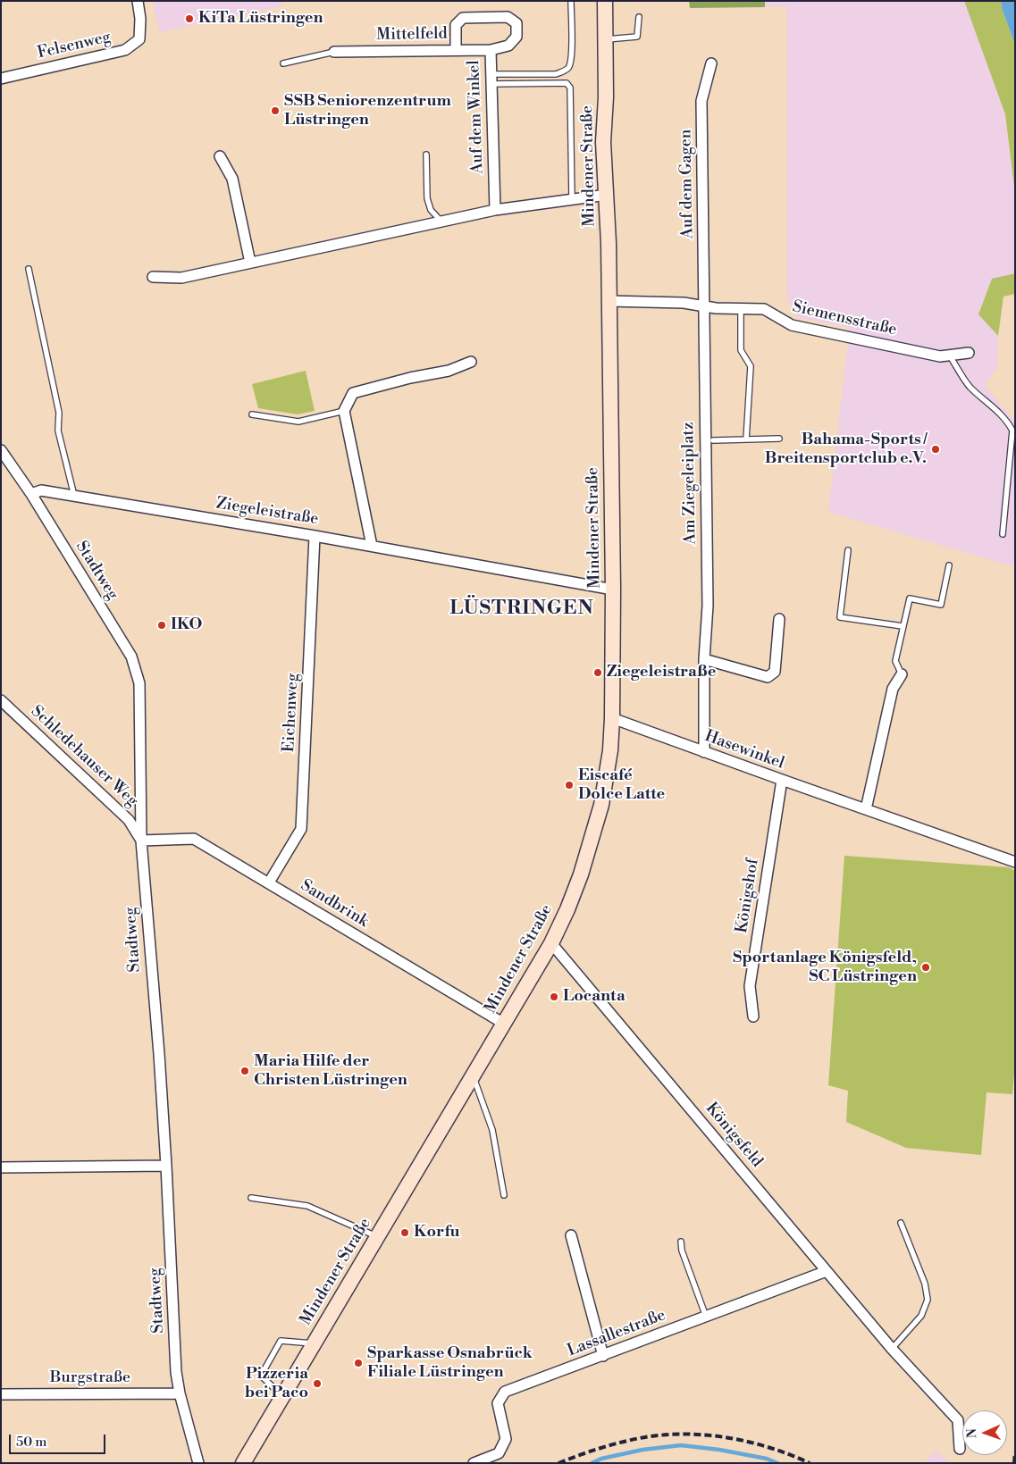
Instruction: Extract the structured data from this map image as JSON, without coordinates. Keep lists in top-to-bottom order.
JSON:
{
  "streets": {
    "main road": ["Mindener Straße"],
    "street": [
      "Mittelfeld",
      "Felsenweg",
      "Auf dem Winkel",
      "Auf dem Gagen",
      "Siemensstraße",
      "Am Ziegeleiplatz",
      "Ziegeleistraße",
      "Stadtweg",
      "Eichenweg",
      "Hasewinkel",
      "Schledehauser Weg",
      "Königshof",
      "Sandbrink",
      "Königsfeld",
      "Lassallestraße",
      "Burgstraße"
    ]
  },
  "crossings": [
    ["Mittelfeld", "Auf dem Winkel"],
    ["Mindener Straße", "Siemensstraße"],
    ["Mindener Straße", "Ziegeleistraße"],
    ["Mindener Straße", "Hasewinkel"],
    ["Mindener Straße", "Sandbrink"],
    ["Mindener Straße", "Königsfeld"],
    ["Auf dem Gagen", "Siemensstraße"],
    ["Auf dem Gagen", "Am Ziegeleiplatz"],
    ["Siemensstraße", "Am Ziegeleiplatz"],
    ["Am Ziegeleiplatz", "Hasewinkel"],
    ["Ziegeleistraße", "Stadtweg"],
    ["Ziegeleistraße", "Eichenweg"],
    ["Stadtweg", "Schledehauser Weg"],
    ["Stadtweg", "Sandbrink"],
    ["Stadtweg", "Burgstraße"],
    ["Eichenweg", "Sandbrink"],
    ["Hasewinkel", "Königshof"],
    ["Schledehauser Weg", "Sandbrink"],
    ["Königsfeld", "Lassallestraße"]
  ],
  "districts": ["LÜSTRINGEN"],
  "places": [
    "KiTa Lüstringen",
    "SSB Seniorenzentrum Lüstringen",
    "Bahama-Sports / Breitensportclub e.V.",
    "IKO",
    "Ziegeleistraße",
    "Eiscafé Dolce Latte",
    "Sportanlage Königsfeld, SC Lüstringen",
    "Locanta",
    "Maria Hilfe der Christen Lüstringen",
    "Korfu",
    "Sparkasse Osnabrück Filiale Lüstringen",
    "Pizzeria bei Paco"
  ],
  "scale_bar": "50 m",
  "north": "left"
}
